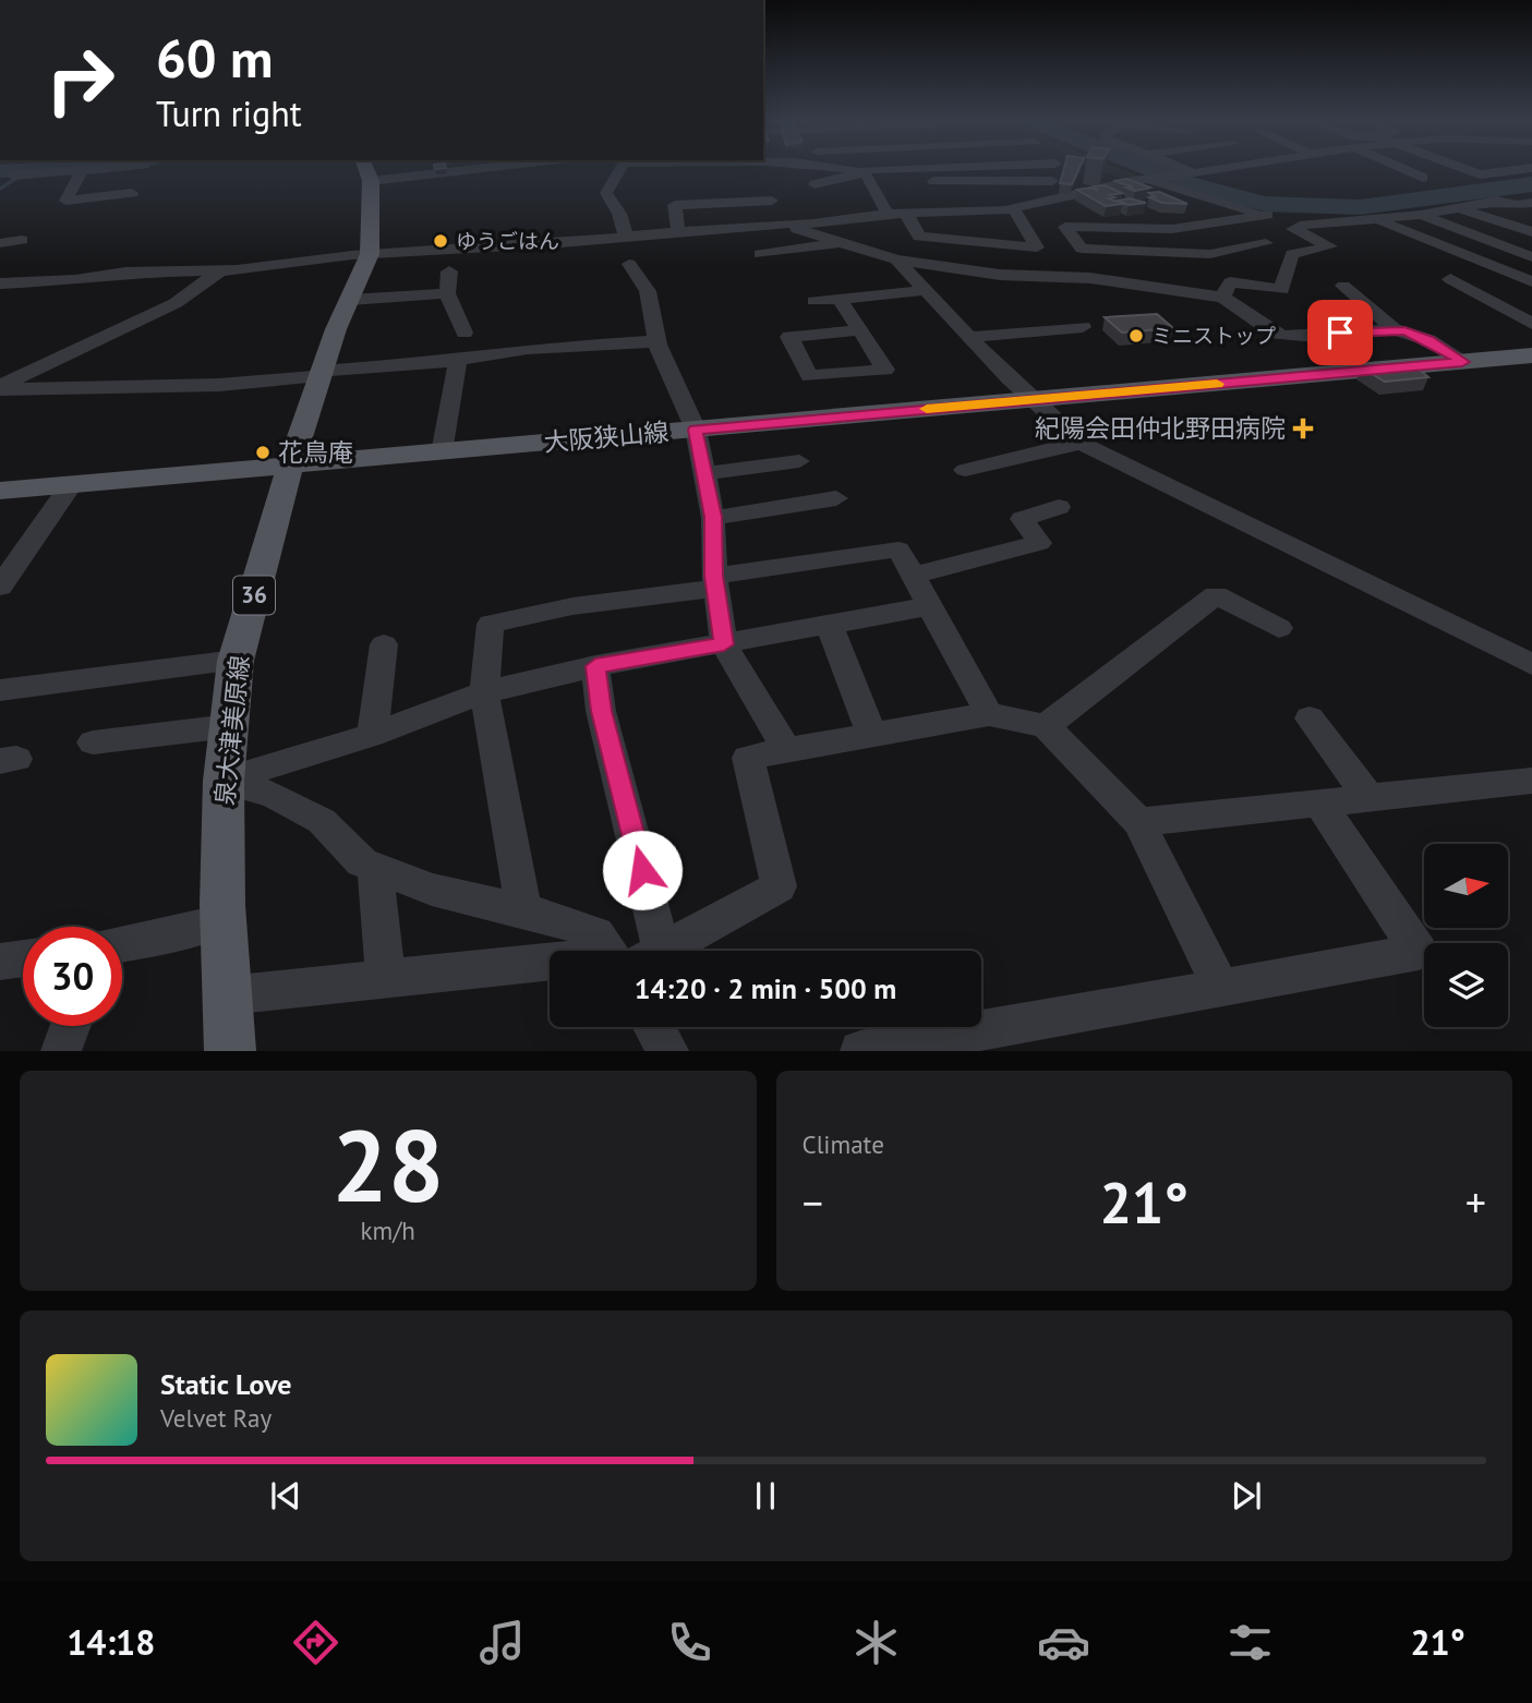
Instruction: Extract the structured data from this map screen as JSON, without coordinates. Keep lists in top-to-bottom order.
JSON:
{
  "streets": {
    "main road": ["大阪狭山線", "36", "泉大津美原線"]
  },
  "crossings": [
    ["大阪狭山線", "泉大津美原線"]
  ],
  "places": {
    "other": ["ゆうごはん", "ミニストップ", "花鳥庵"],
    "health": ["紀陽会田仲北野田病院"]
  },
  "north": "right",
  "page": {
    "turn": ["60 m", "Turn right"],
    "limit": "30",
    "trip": "14:20 · 2 min · 500 m",
    "tile": [
      ["28", "km/h"],
      "Climate"
    ],
    "heat": ["−", "21°", "+"],
    "song": ["Static Love", "Velvet Ray"],
    "tabs": ["14:18", "21°"]
  }
}
